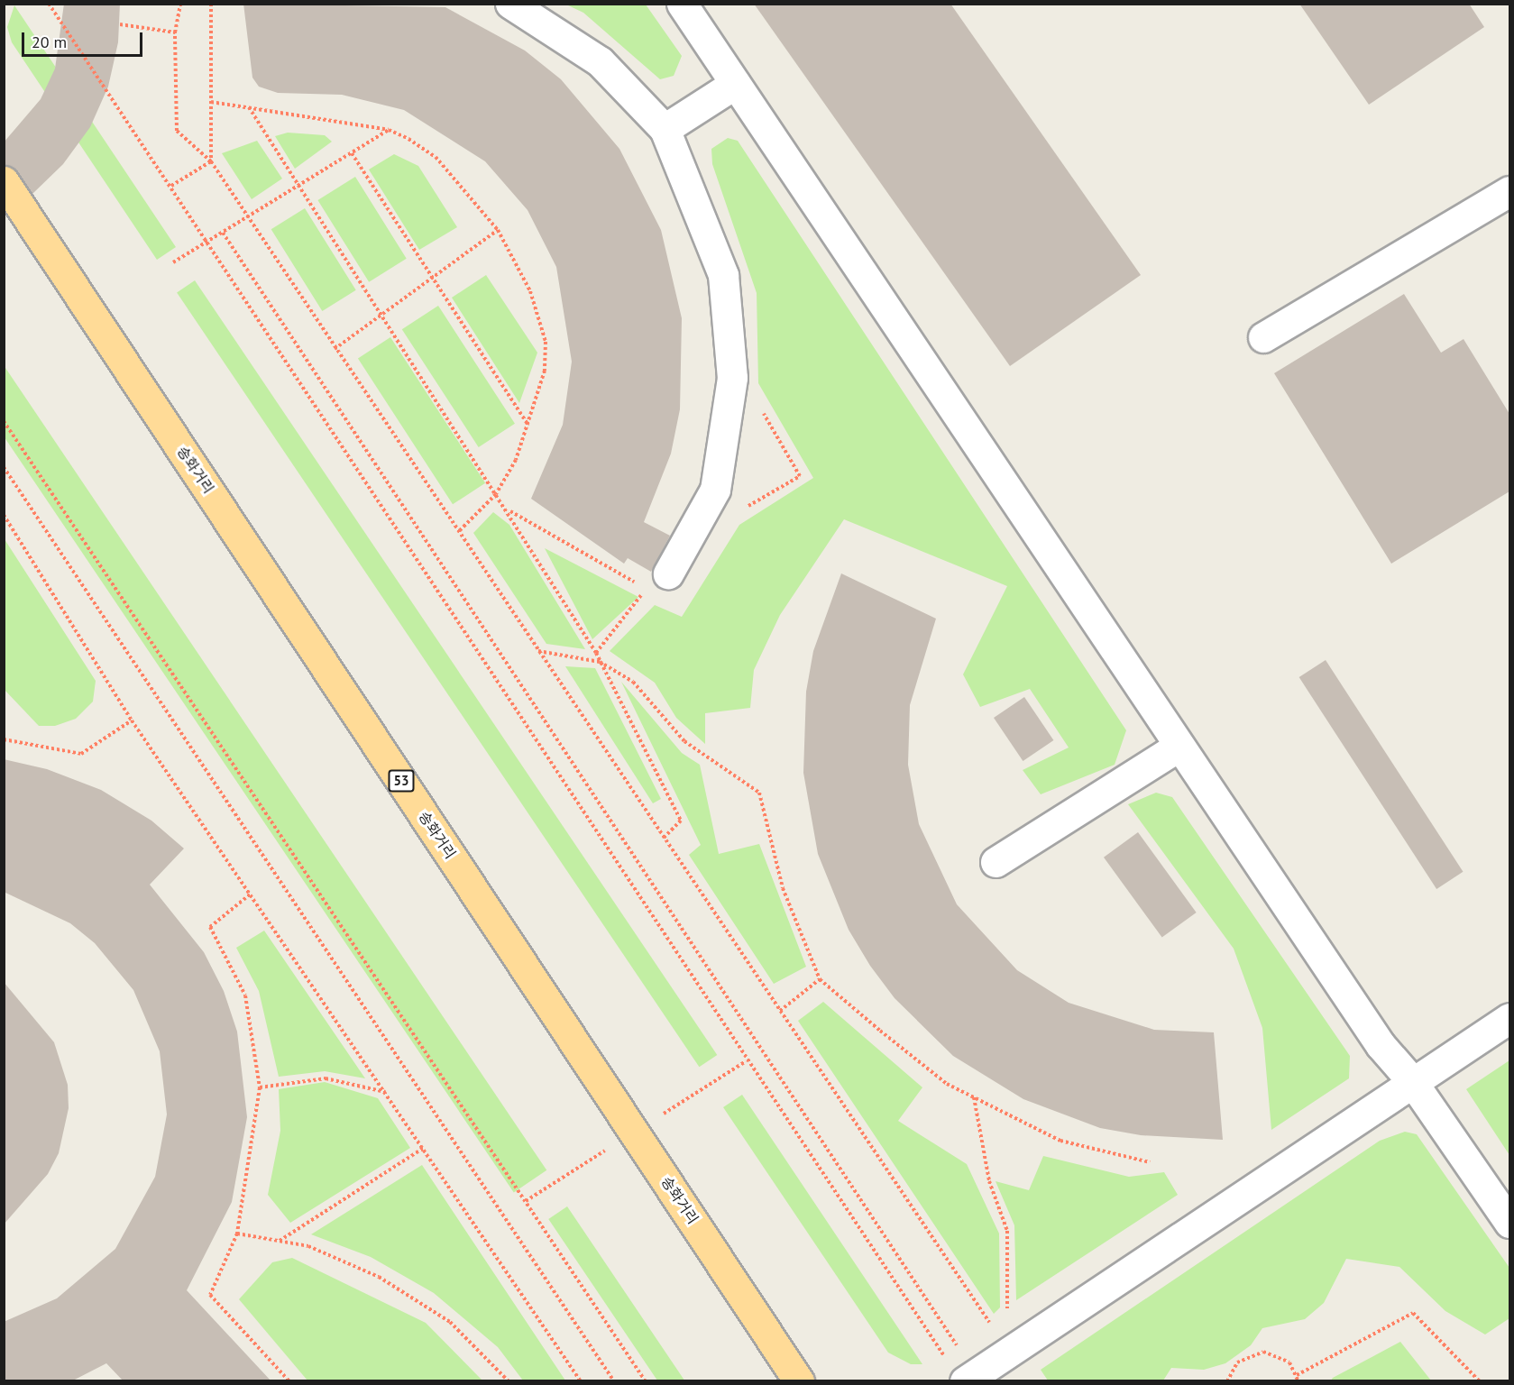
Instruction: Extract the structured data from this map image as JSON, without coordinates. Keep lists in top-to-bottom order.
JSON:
{
  "streets": {
    "main road": ["송화거리", "53"]
  },
  "scale_bar": "20 m"
}
